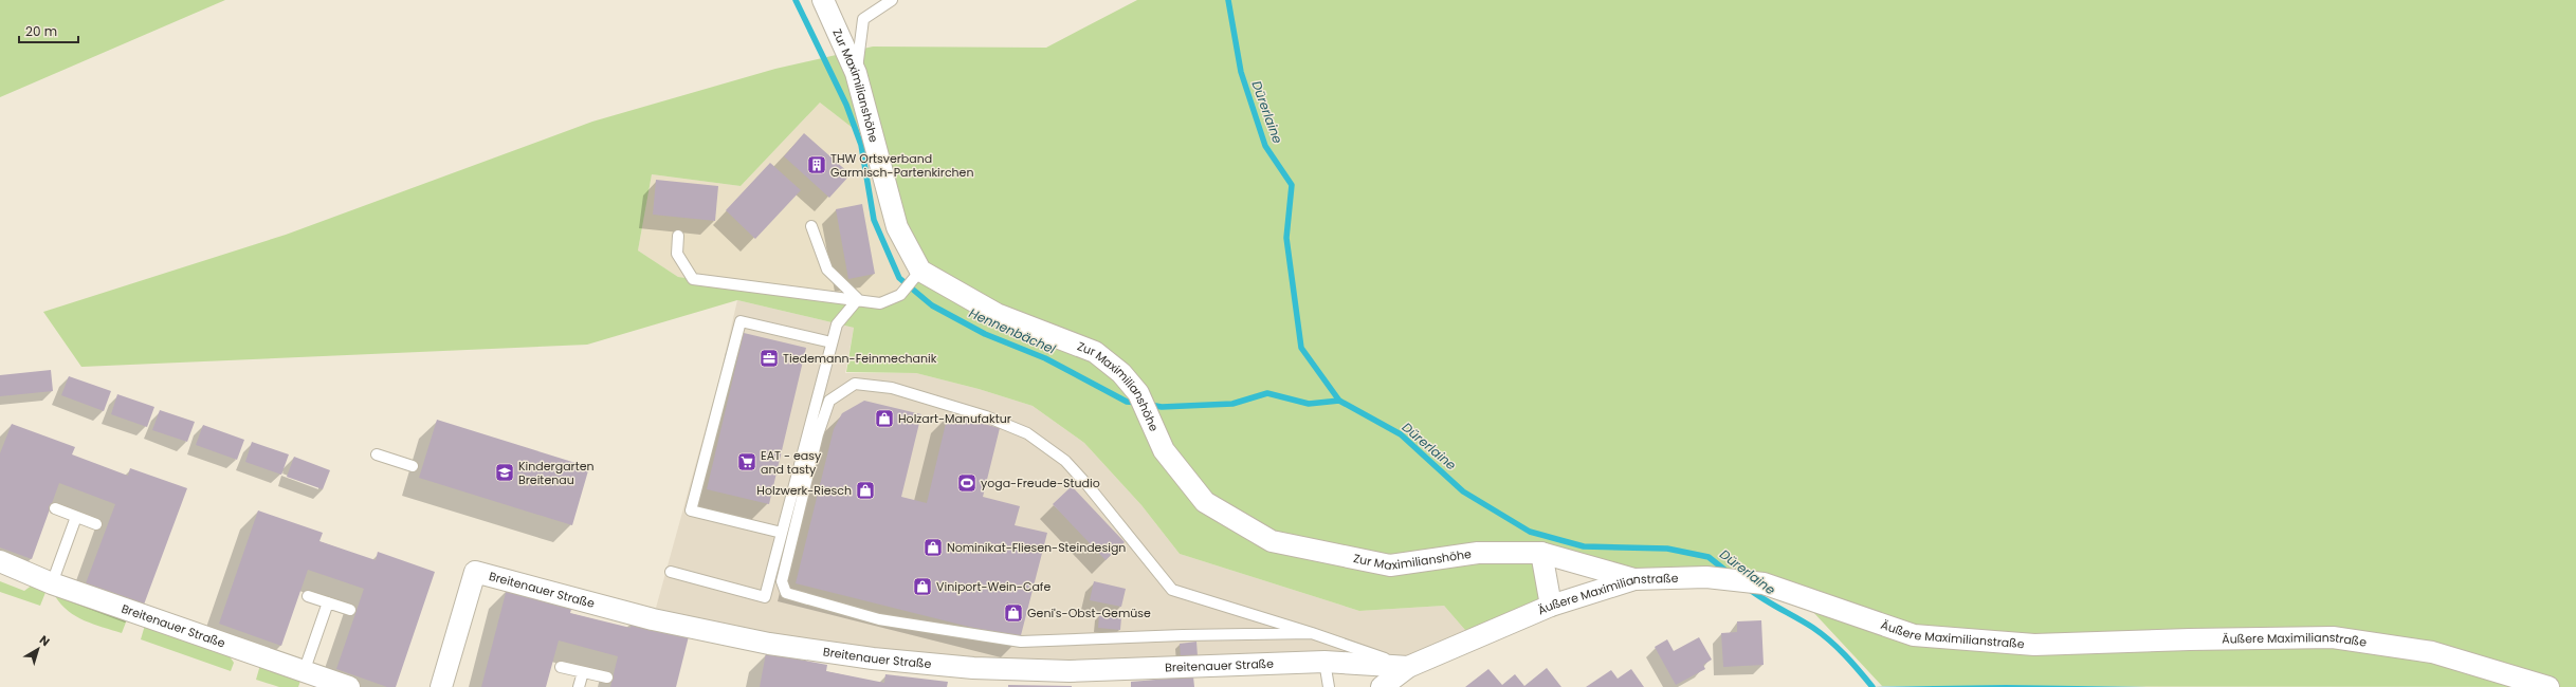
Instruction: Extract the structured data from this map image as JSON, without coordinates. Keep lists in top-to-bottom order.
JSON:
{
  "streets": {
    "street": ["Zur Maximilianshöhe", "Breitenauer Straße", "Äußere Maximilianstraße"]
  },
  "crossings": [
    ["Zur Maximilianshöhe", "Äußere Maximilianstraße"],
    ["Breitenauer Straße", "Äußere Maximilianstraße"]
  ],
  "water": ["Dürerlaine", "Hennenbächel"],
  "places": {
    "building": ["THW Ortsverband Garmisch-Partenkirchen"],
    "office": ["Tiedemann-Feinmechanik"],
    "shop": [
      "Holzart-Manufaktur",
      "Holzwerk-Riesch",
      "Nominikat-Fliesen-Steindesign",
      "Viniport-Wein-Cafe",
      "Geni's-Obst-Gemüse"
    ],
    "supermarket": ["EAT - easy and tasty"],
    "school or university": ["Kindergarten Breitenau"],
    "sports": ["yoga-Freude-Studio"]
  },
  "scale_bar": "20 m",
  "north": "top right"
}
